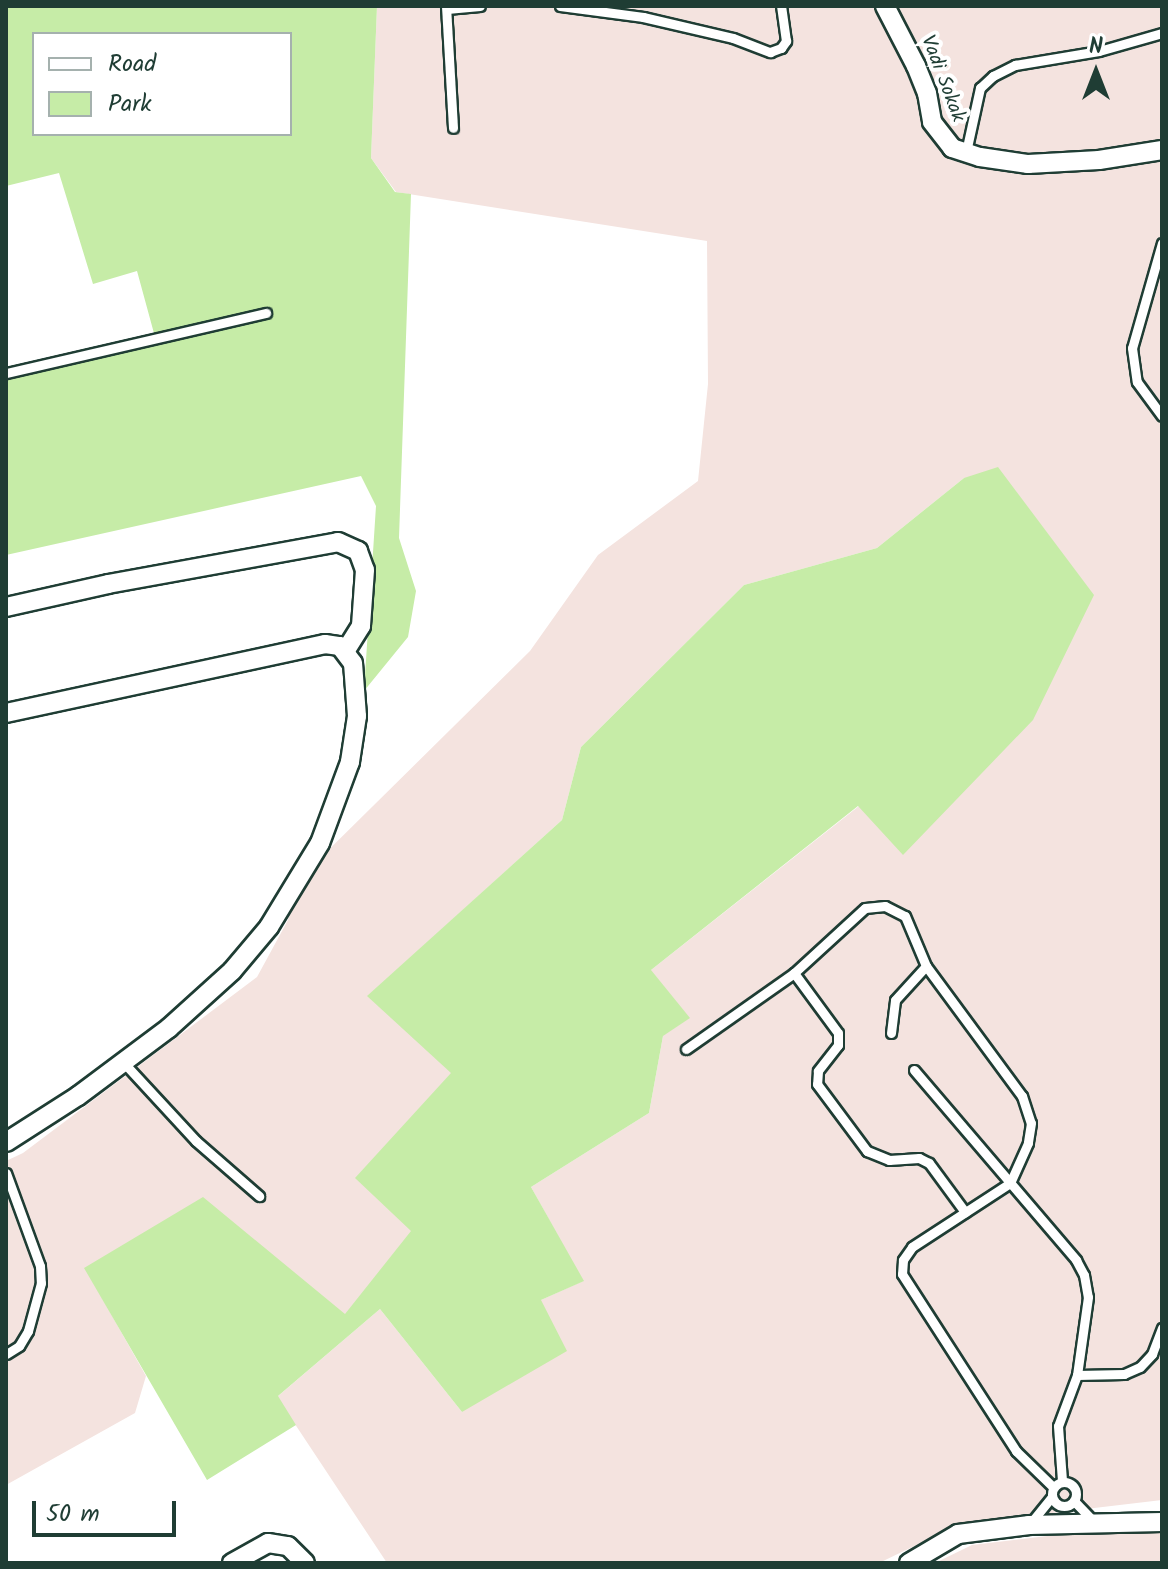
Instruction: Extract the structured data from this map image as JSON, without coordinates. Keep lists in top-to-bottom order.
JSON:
{
  "streets": {
    "street": ["Vadi Sokak"]
  },
  "legend": ["Road", "Park"],
  "scale_bar": "50 m",
  "north": "top"
}
